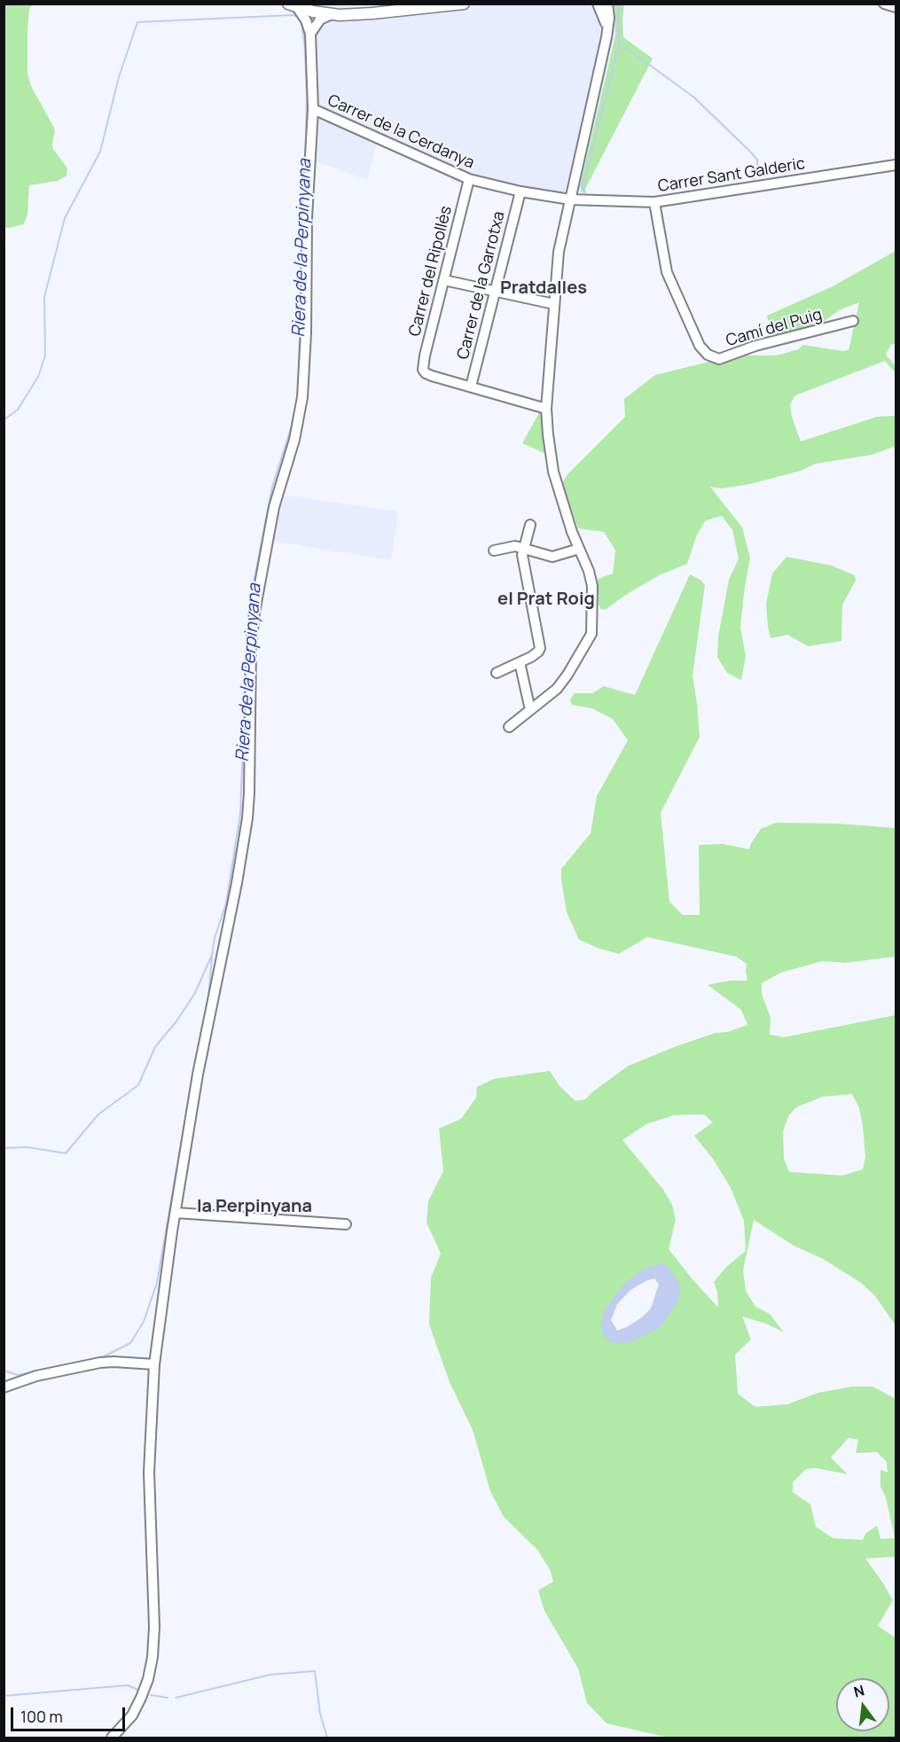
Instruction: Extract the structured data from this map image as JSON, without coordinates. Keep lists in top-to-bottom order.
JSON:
{
  "streets": {
    "street": [
      "Carrer de la Cerdanya",
      "Carrer Sant Galderic",
      "Carrer del Ripollès",
      "Carrer de la Garrotxa",
      "Camí del Puig"
    ]
  },
  "crossings": [
    ["Carrer de la Cerdanya", "Carrer Sant Galderic"],
    ["Carrer de la Cerdanya", "Carrer del Ripollès"],
    ["Carrer de la Cerdanya", "Carrer de la Garrotxa"],
    ["Carrer Sant Galderic", "Camí del Puig"],
    ["Carrer del Ripollès", "Carrer de la Garrotxa"]
  ],
  "districts": ["Pratdalles", "el Prat Roig", "la Perpinyana"],
  "water": ["Riera de la Perpinyana"],
  "scale_bar": "100 m",
  "north": "top"
}
